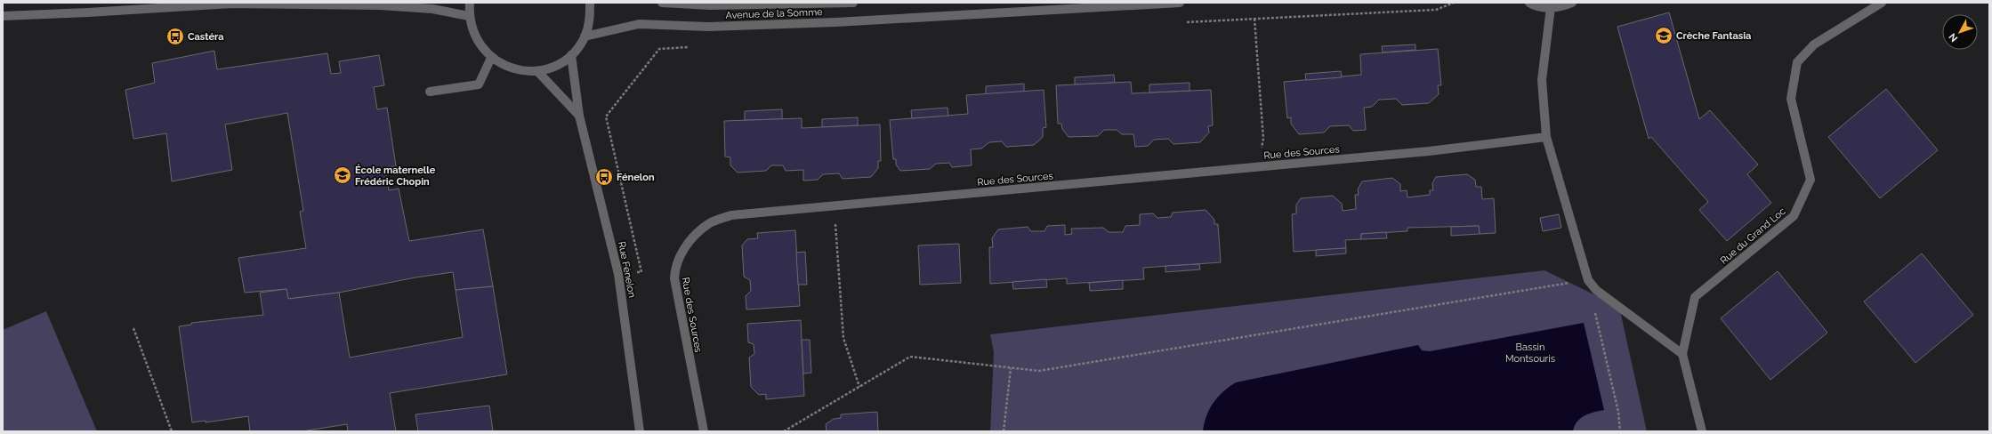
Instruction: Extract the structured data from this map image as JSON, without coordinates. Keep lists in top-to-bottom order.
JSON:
{
  "streets": {
    "street": [
      "Avenue de la Somme",
      "Rue des Sources",
      "Rue du Grand Loc",
      "Rue Fénelon"
    ]
  },
  "parks": ["Bassin Montsouris"],
  "places": {
    "school or university": ["Crèche Fantasia", "École maternelle Frédéric Chopin"],
    "bus stop": ["Castéra", "Fénelon"]
  },
  "north": "bottom left"
}
